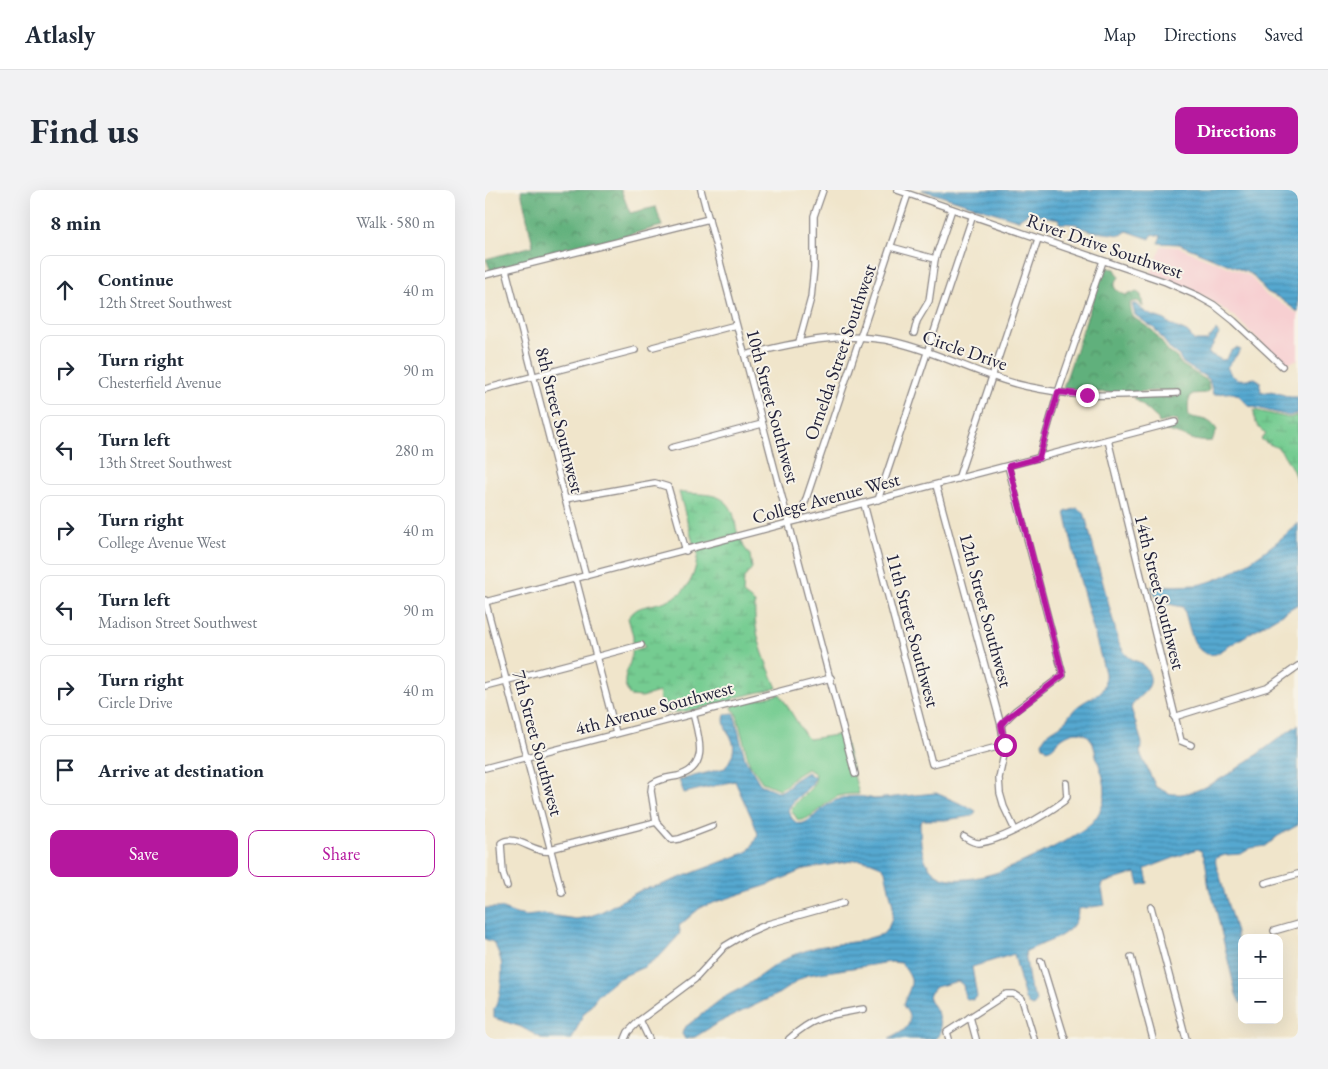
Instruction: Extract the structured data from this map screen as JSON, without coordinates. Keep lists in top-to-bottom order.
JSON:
{
  "streets": {
    "street": [
      "River Drive Southwest",
      "Circle Drive",
      "Ornelda Street Southwest",
      "10th Street Southwest",
      "8th Street Southwest",
      "College Avenue West",
      "14th Street Southwest",
      "12th Street Southwest",
      "11th Street Southwest",
      "4th Avenue Southwest",
      "7th Street Southwest"
    ]
  },
  "crossings": [
    ["River Drive Southwest", "Ornelda Street Southwest"],
    ["Circle Drive", "Ornelda Street Southwest"],
    ["Circle Drive", "10th Street Southwest"],
    ["Ornelda Street Southwest", "College Avenue West"],
    ["10th Street Southwest", "College Avenue West"],
    ["10th Street Southwest", "4th Avenue Southwest"],
    ["8th Street Southwest", "College Avenue West"],
    ["College Avenue West", "14th Street Southwest"],
    ["College Avenue West", "12th Street Southwest"],
    ["College Avenue West", "11th Street Southwest"],
    ["College Avenue West", "7th Street Southwest"],
    ["12th Street Southwest", "11th Street Southwest"],
    ["4th Avenue Southwest", "7th Street Southwest"]
  ],
  "page": {
    "header": "Atlasly",
    "nav": ["Map", "Directions", "Saved"],
    "buttons": [
      "Directions",
      ["Save", "Share"]
    ],
    "title": "Find us",
    "heading": ["8 min", "Walk · 580 m"],
    "list": [
      ["Continue", "12th Street Southwest", "40 m"],
      ["Turn right", "Chesterfield Avenue", "90 m"],
      ["Turn left", "13th Street Southwest", "280 m"],
      ["Turn right", "College Avenue West", "40 m"],
      ["Turn left", "Madison Street Southwest", "90 m"],
      ["Turn right", "Circle Drive", "40 m"],
      "Arrive at destination"
    ],
    "map_buttons": ["+", "−"]
  }
}
